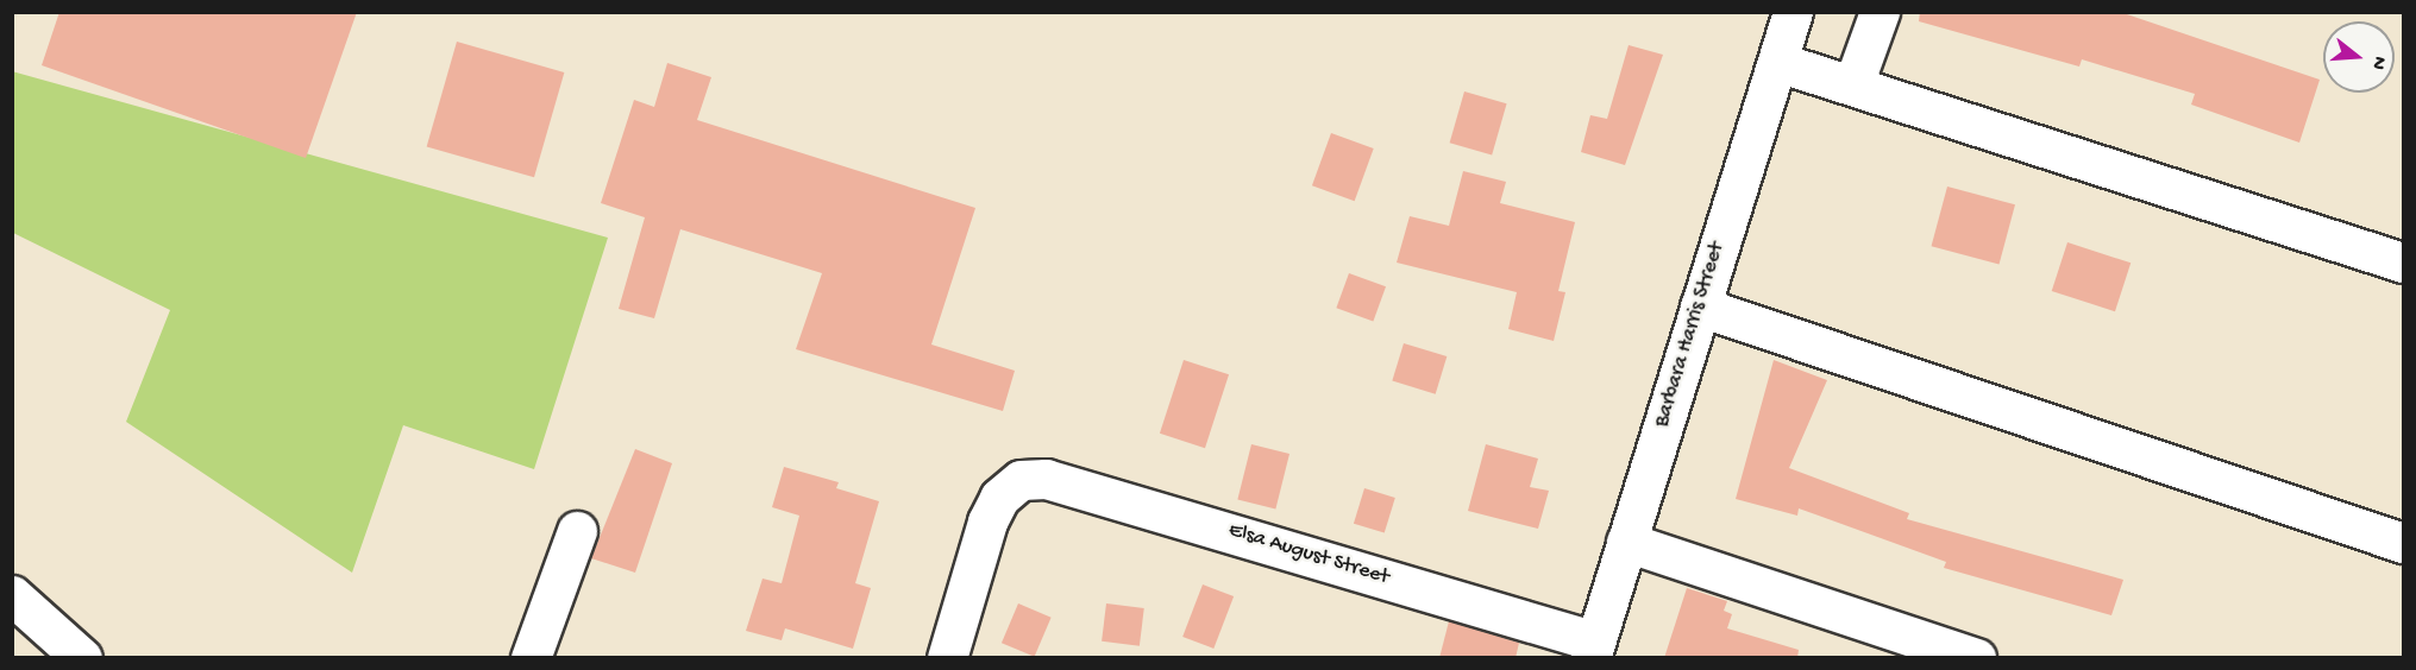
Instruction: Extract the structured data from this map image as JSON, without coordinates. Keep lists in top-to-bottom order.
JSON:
{
  "streets": {
    "street": ["Barbara Harris Street", "Elsa August Street"]
  },
  "crossings": [
    ["Barbara Harris Street", "Elsa August Street"]
  ],
  "north": "right"
}
